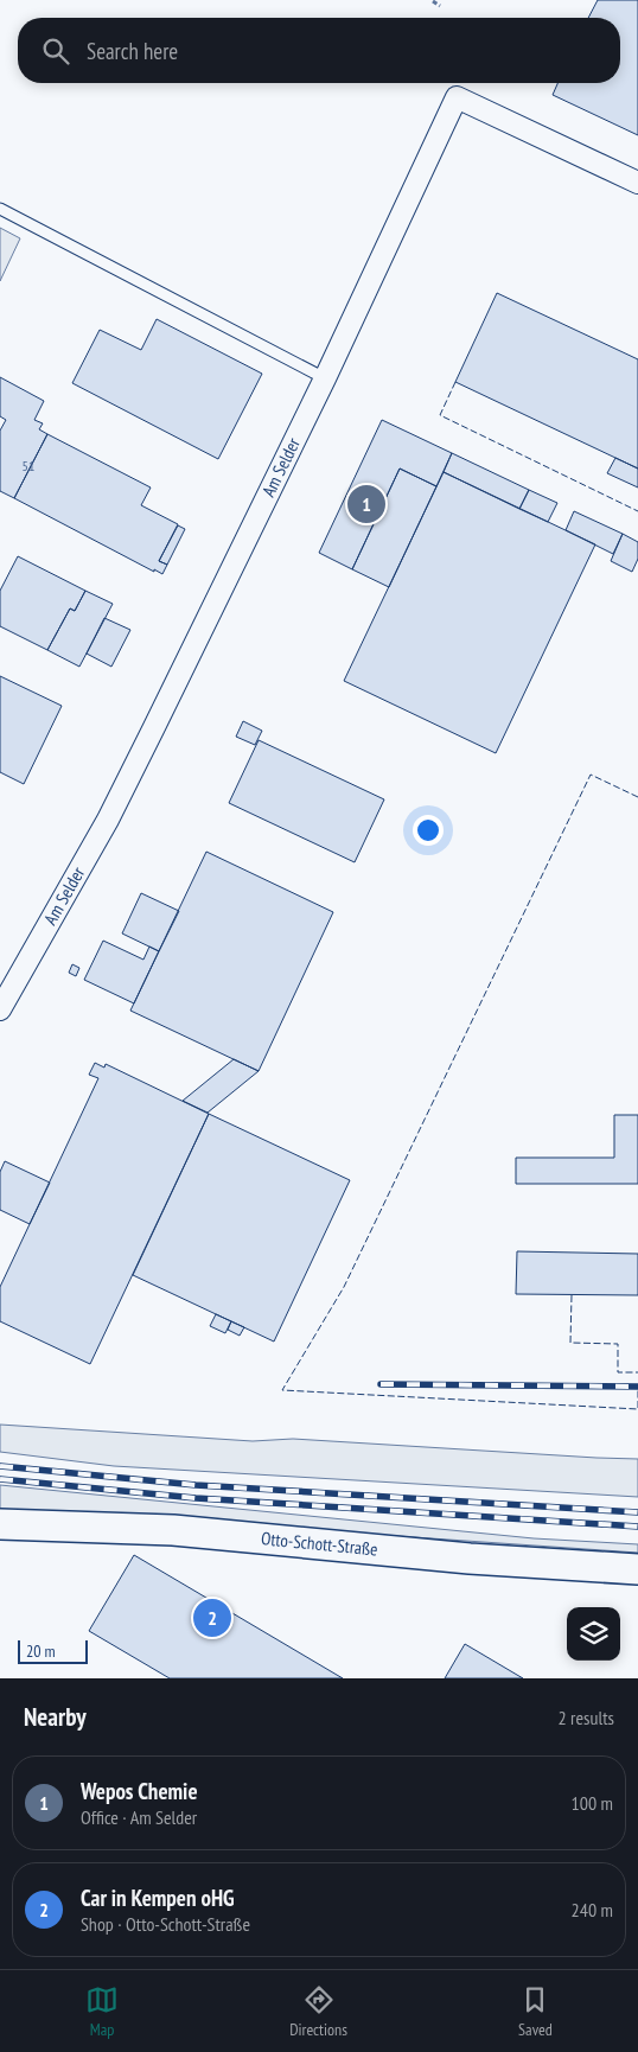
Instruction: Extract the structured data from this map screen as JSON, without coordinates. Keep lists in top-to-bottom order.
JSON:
{
  "streets": {
    "street": ["Am Selder", "Otto-Schott-Straße"]
  },
  "house_numbers": ["51"],
  "scale_bar": "20 m",
  "page": {
    "search": "Search here",
    "pins": ["1", "2"],
    "scale": "20 m",
    "heading": ["Nearby", "2 results"],
    "list": [
      {
        "mark": "1",
        "name": "Wepos Chemie",
        "note": "Office · Am Selder",
        "value": "100 m"
      },
      {
        "mark": "2",
        "name": "Car in Kempen oHG",
        "note": "Shop · Otto-Schott-Straße",
        "value": "240 m"
      }
    ],
    "nav": ["Map", "Directions", "Saved"]
  }
}
